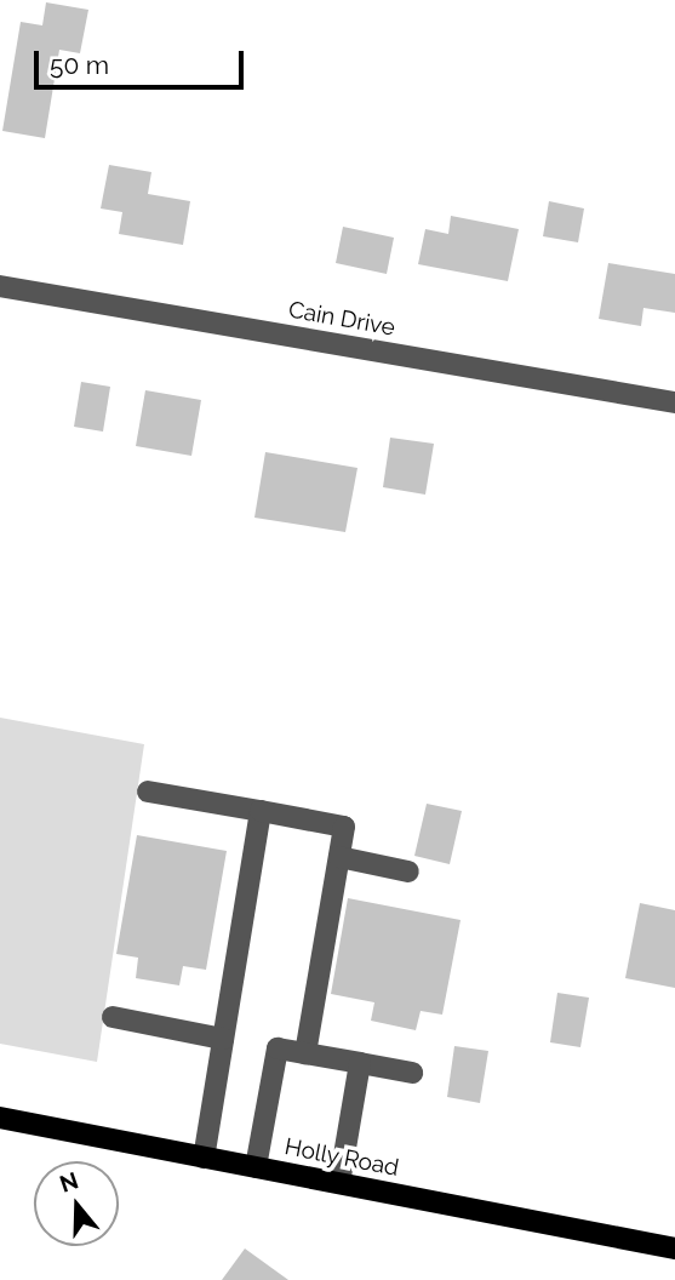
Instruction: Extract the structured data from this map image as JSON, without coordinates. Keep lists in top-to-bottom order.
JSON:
{
  "streets": {
    "main road": ["Holly Road"],
    "street": ["Cain Drive"]
  },
  "scale_bar": "50 m",
  "north": "top"
}
